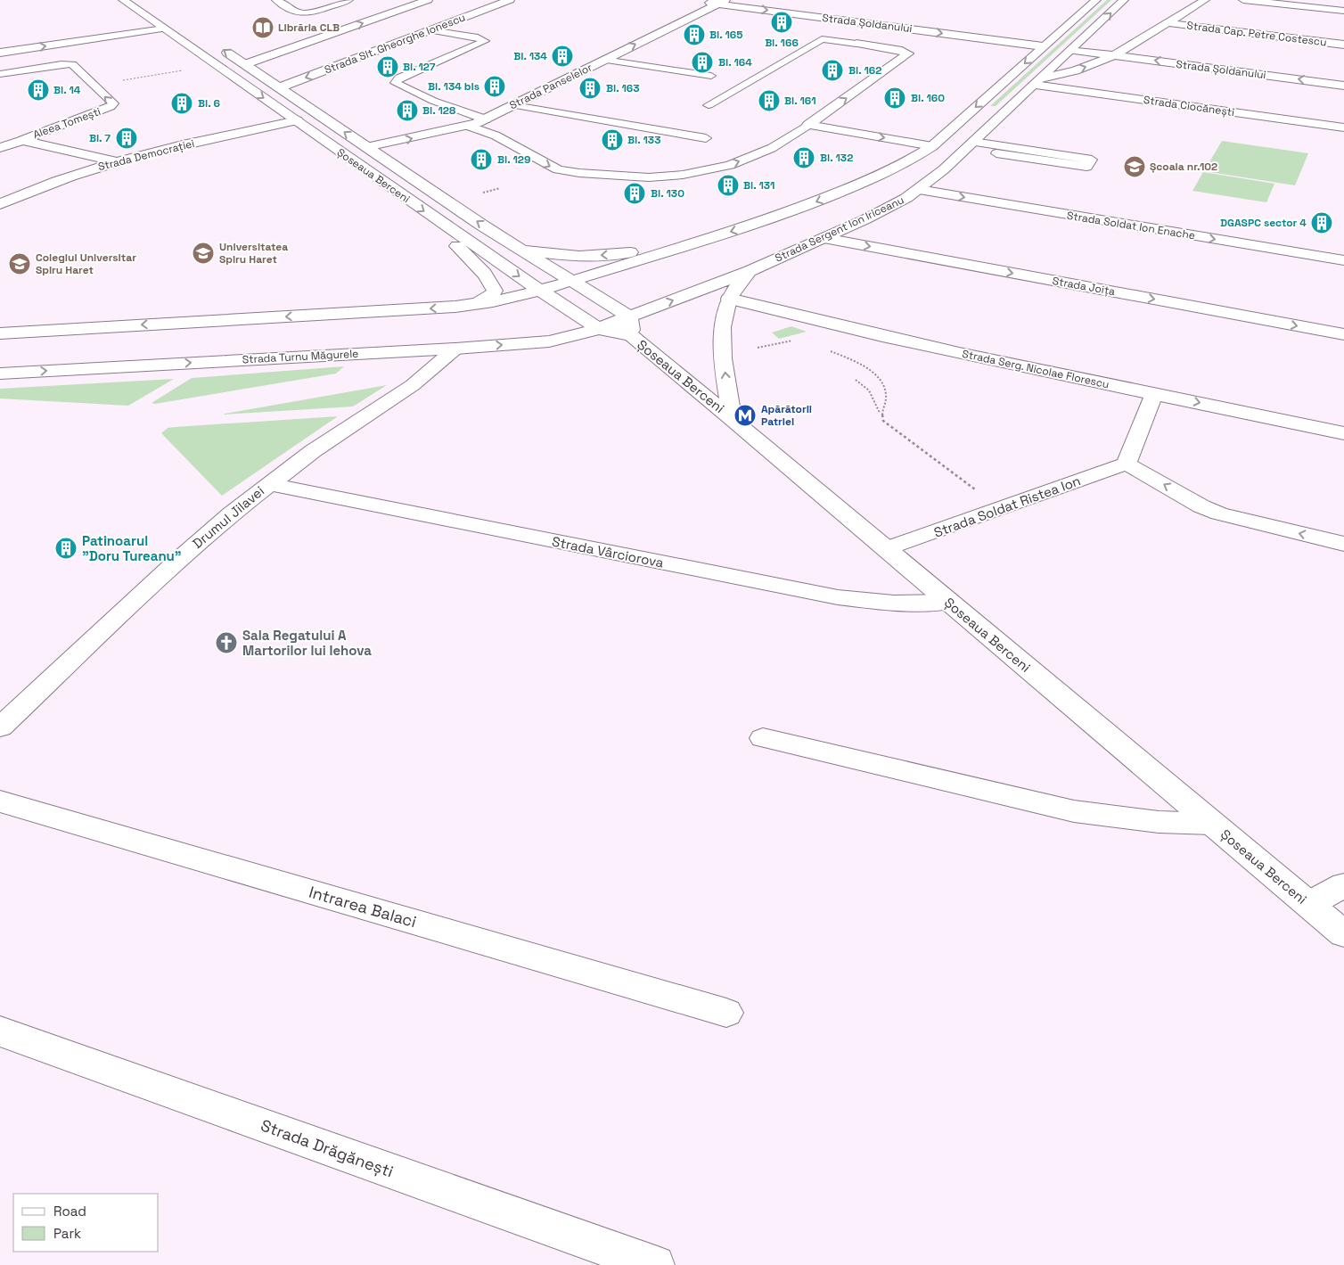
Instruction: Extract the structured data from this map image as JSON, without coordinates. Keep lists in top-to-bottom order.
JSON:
{
  "streets": {
    "street": [
      "Strada Șoldanului",
      "Strada Cap. Petre Costescu",
      "Strada Slt. Gheorghe Ionescu",
      "Strada Panselelor",
      "Strada Ciocănești",
      "Strada Democrației",
      "Șoseaua Berceni",
      "Strada Soldat Ion Enache",
      "Strada Sergent Ion Iriceanu",
      "Strada Joița",
      "Strada Turnu Măgurele",
      "Strada Serg. Nicolae Florescu",
      "Strada Soldat Ristea Ion",
      "Drumul Jilavei",
      "Strada Vârciorova",
      "Intrarea Balaci",
      "Strada Drăgănești"
    ],
    "lane": ["Aleea Tomești"]
  },
  "crossings": [
    ["Strada Șoldanului", "Strada Panselelor"],
    ["Strada Șoldanului", "Strada Sergent Ion Iriceanu"],
    ["Strada Slt. Gheorghe Ionescu", "Șoseaua Berceni"],
    ["Strada Panselelor", "Șoseaua Berceni"],
    ["Strada Ciocănești", "Strada Sergent Ion Iriceanu"],
    ["Strada Democrației", "Șoseaua Berceni"],
    ["Șoseaua Berceni", "Strada Sergent Ion Iriceanu"],
    ["Șoseaua Berceni", "Strada Turnu Măgurele"],
    ["Șoseaua Berceni", "Strada Soldat Ristea Ion"],
    ["Șoseaua Berceni", "Strada Vârciorova"],
    ["Strada Soldat Ion Enache", "Strada Sergent Ion Iriceanu"],
    ["Strada Sergent Ion Iriceanu", "Strada Joița"],
    ["Strada Sergent Ion Iriceanu", "Strada Turnu Măgurele"],
    ["Strada Turnu Măgurele", "Drumul Jilavei"],
    ["Drumul Jilavei", "Strada Vârciorova"]
  ],
  "one_way": ["Strada Soldat Ion Enache"],
  "places": {
    "building": [
      "Bl. 166",
      "Bl. 165",
      "Bl. 134",
      "Bl. 164",
      "Bl. 127",
      "Bl. 162",
      "Bl. 134 bis",
      "Bl. 163",
      "Bl. 14",
      "Bl. 160",
      "Bl. 161",
      "Bl. 6",
      "Bl. 128",
      "Bl. 7",
      "Bl. 133",
      "Bl. 132",
      "Bl. 129",
      "Bl. 131",
      "Bl. 130",
      "DGASPC sector 4",
      "Patinoarul \"Doru Tureanu\""
    ],
    "library": ["Librăria CLB"],
    "school or university": ["Școala nr.102", "Universitatea Spiru Haret", "Colegiul Universitar Spiru Haret"],
    "metro station": ["Apărătorii Patriei"],
    "church": ["Sala Regatului A Martorilor lui Iehova"]
  },
  "legend": ["Road", "Park"]
}
